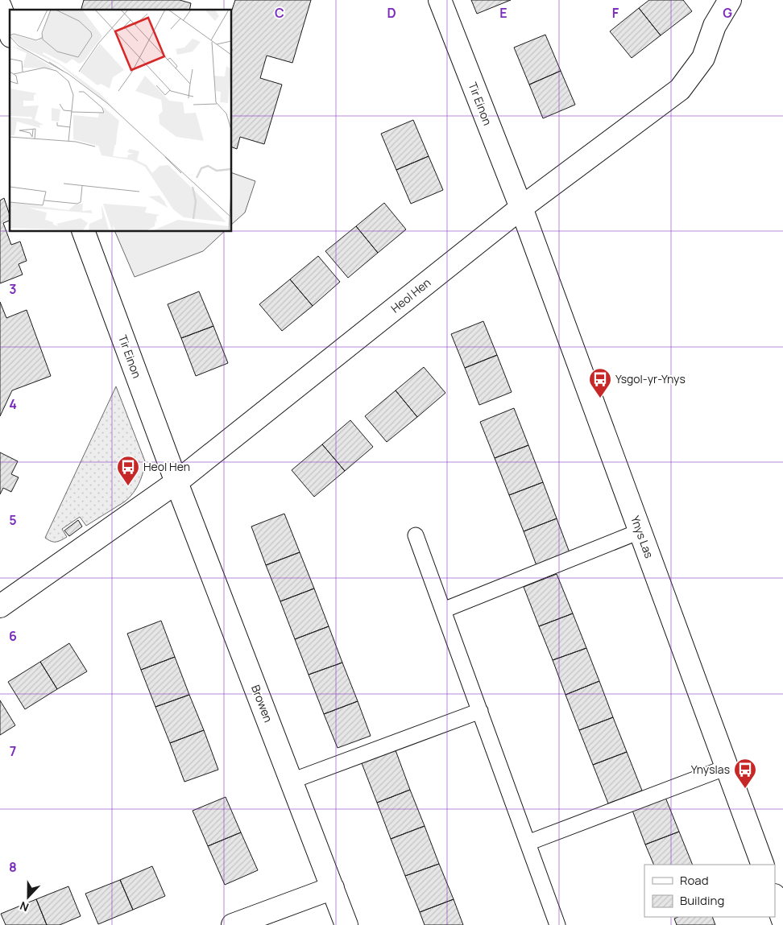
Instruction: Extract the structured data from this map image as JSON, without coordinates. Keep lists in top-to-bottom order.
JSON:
{
  "streets": {
    "street": [
      "Tir Einon",
      "Heol Hen",
      "Ynys Las",
      "Browen"
    ]
  },
  "crossings": [
    ["Tir Einon", "Heol Hen"],
    ["Tir Einon", "Ynys Las"],
    ["Tir Einon", "Browen"],
    ["Heol Hen", "Ynys Las"],
    ["Heol Hen", "Browen"]
  ],
  "places": {
    "bus stop": ["Ysgol-yr-Ynys", "Heol Hen", "Ynyslas"]
  },
  "legend": ["Road", "Building"],
  "north": "bottom",
  "grid": {
    "columns": [
      "C",
      "D",
      "E",
      "F",
      "G"
    ],
    "rows": [
      "3",
      "4",
      "5",
      "6",
      "7",
      "8"
    ]
  }
}
